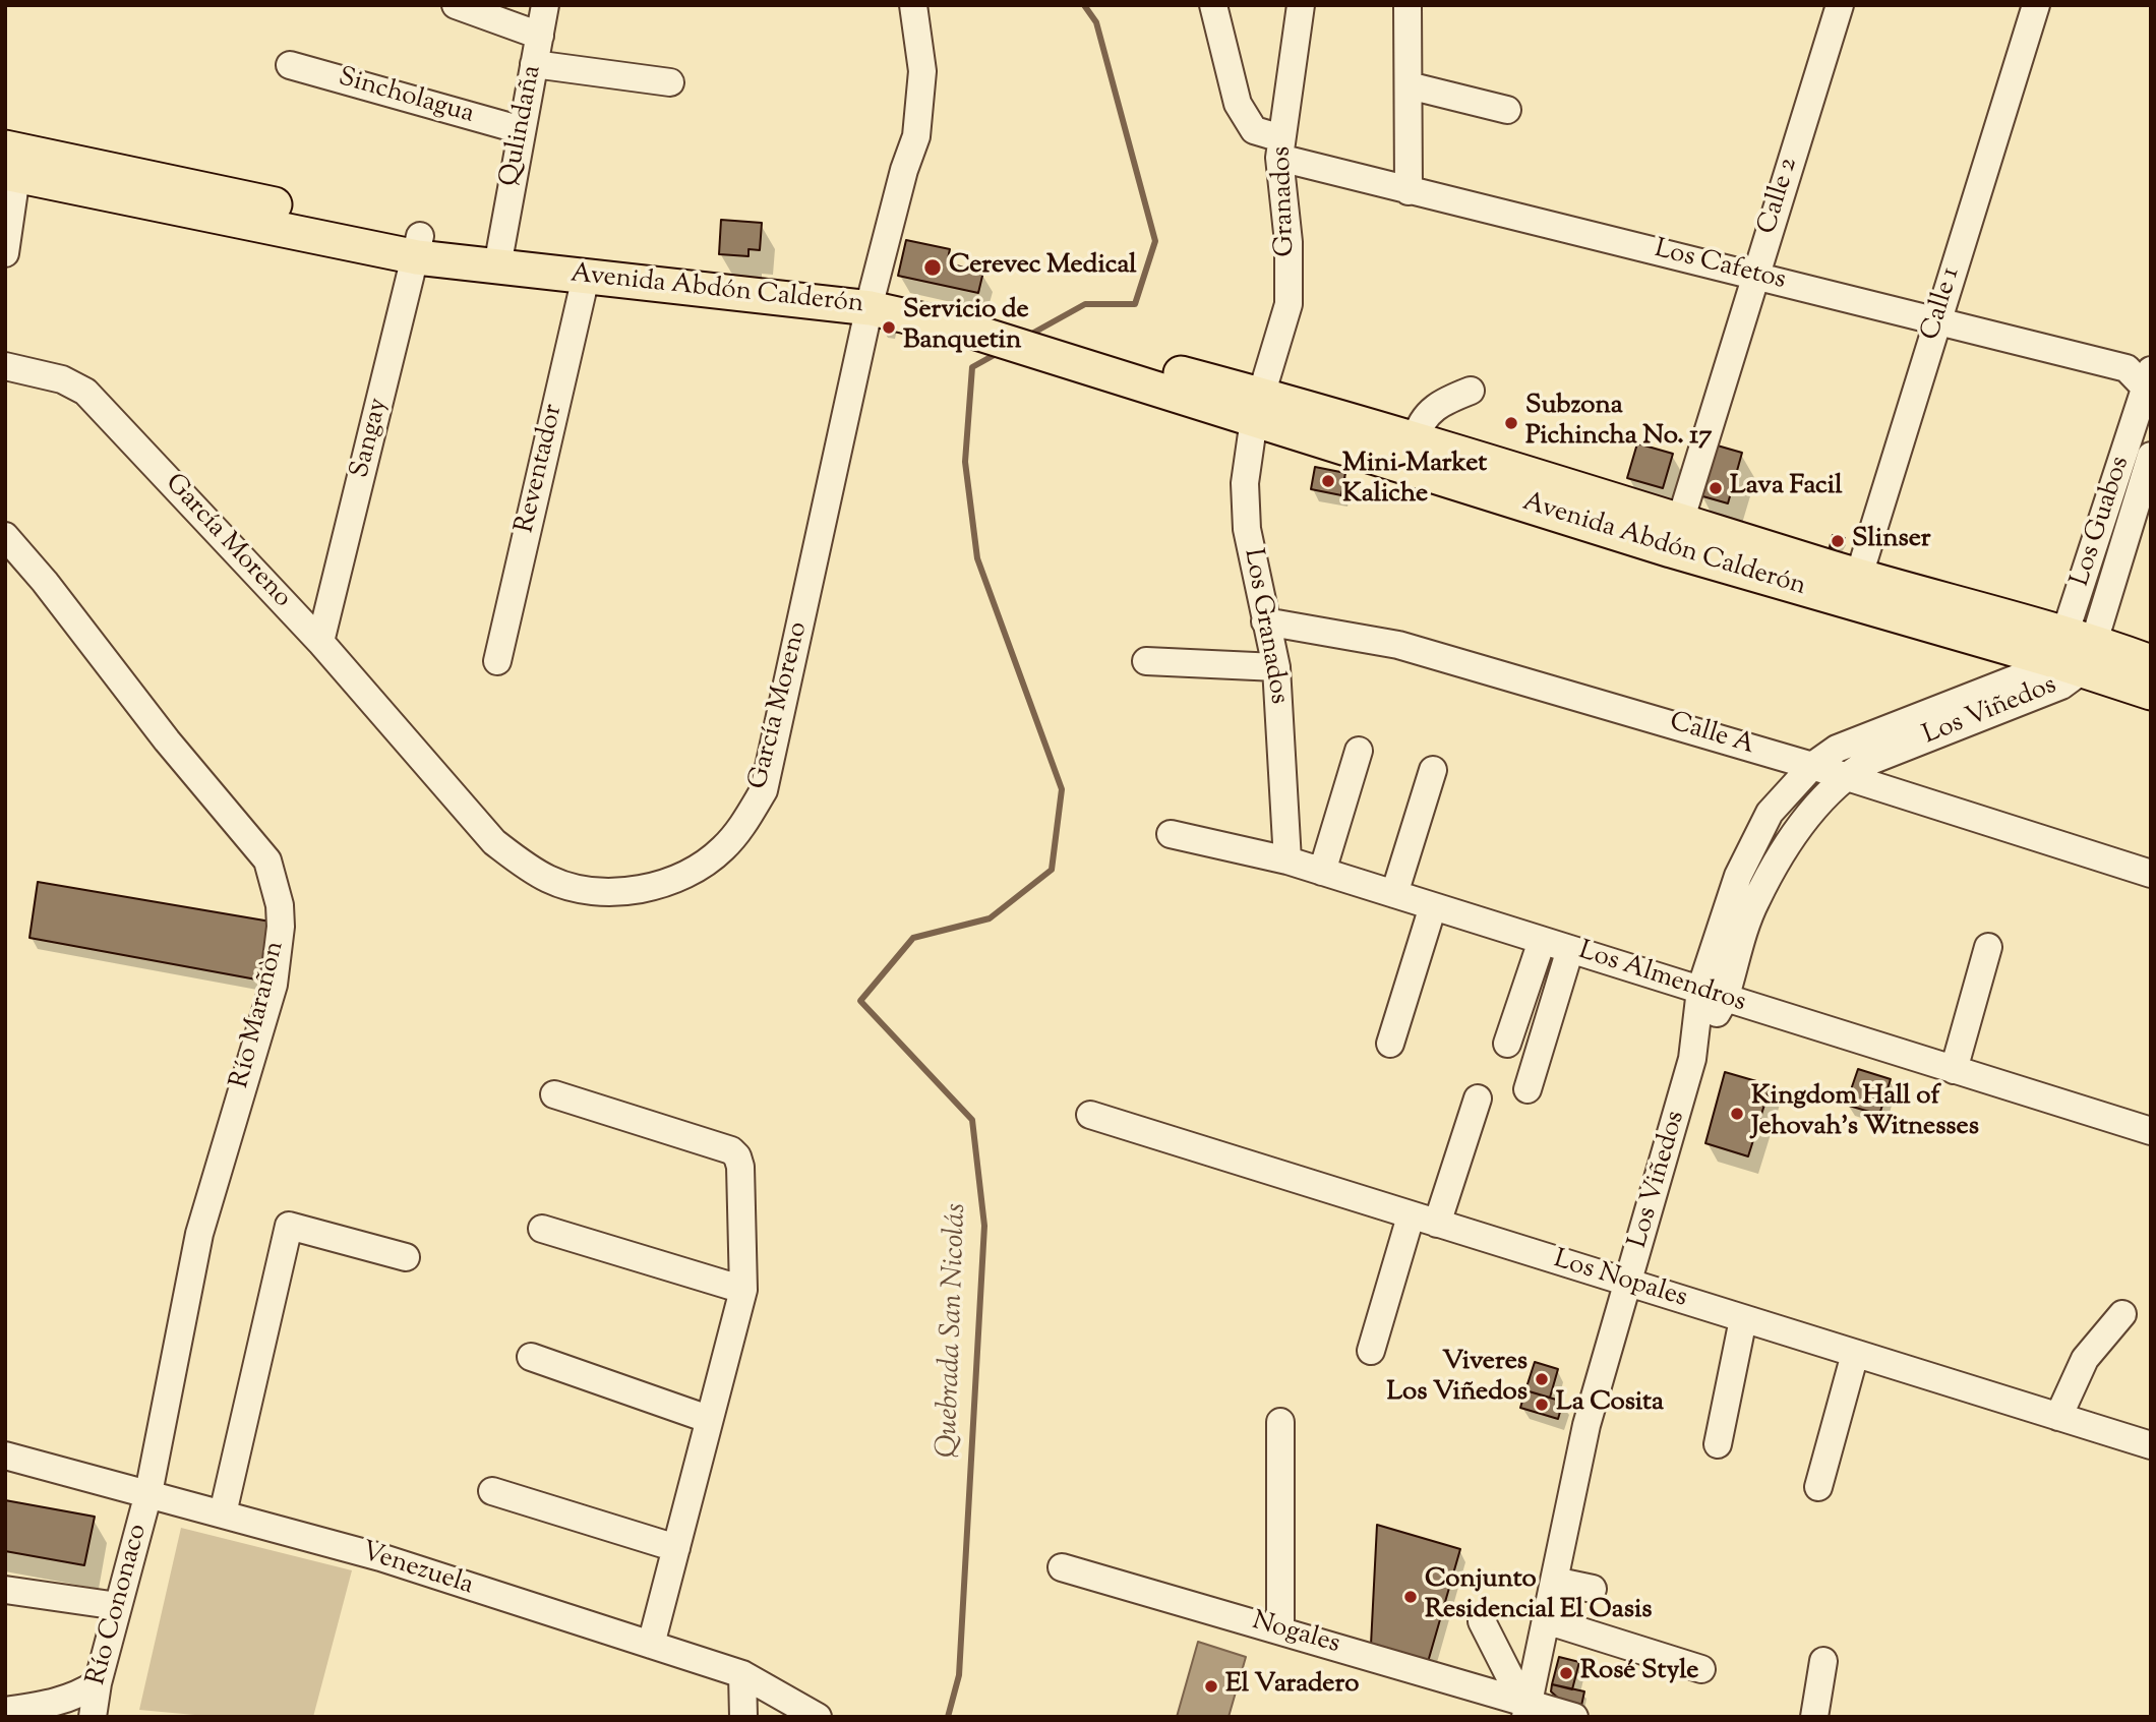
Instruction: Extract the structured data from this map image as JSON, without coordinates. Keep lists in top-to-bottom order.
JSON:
{
  "streets": {
    "main road": ["Avenida Abdón Calderón"],
    "street": [
      "Sincholagua",
      "Qulindaña",
      "Calle 2",
      "Granados",
      "Los Cafetos",
      "Calle 1",
      "Sangay",
      "Reventador",
      "Los Guabos",
      "García Moreno",
      "Los Granados",
      "Los Viñedos",
      "Calle A",
      "Los Almendros",
      "Río Marañòn",
      "Los Nopales",
      "Venezuela",
      "Río Cononaco",
      "Nogales"
    ]
  },
  "crossings": [
    ["Sincholagua", "Qulindaña"],
    ["Qulindaña", "Avenida Abdón Calderón"],
    ["Calle 2", "Los Cafetos"],
    ["Calle 2", "Avenida Abdón Calderón"],
    ["Granados", "Los Cafetos"],
    ["Granados", "Avenida Abdón Calderón"],
    ["Granados", "Los Granados"],
    ["Los Cafetos", "Calle 1"],
    ["Los Cafetos", "Los Guabos"],
    ["Avenida Abdón Calderón", "Calle 1"],
    ["Avenida Abdón Calderón", "Sangay"],
    ["Avenida Abdón Calderón", "Reventador"],
    ["Avenida Abdón Calderón", "Los Guabos"],
    ["Avenida Abdón Calderón", "García Moreno"],
    ["Avenida Abdón Calderón", "Los Granados"],
    ["Avenida Abdón Calderón", "Los Viñedos"],
    ["Sangay", "García Moreno"],
    ["Los Guabos", "Los Viñedos"],
    ["Los Granados", "Calle A"],
    ["Los Granados", "Los Almendros"],
    ["Los Viñedos", "Calle A"],
    ["Los Viñedos", "Los Almendros"],
    ["Los Viñedos", "Los Nopales"],
    ["Los Viñedos", "Nogales"],
    ["Río Marañòn", "Venezuela"],
    ["Río Marañòn", "Río Cononaco"],
    ["Venezuela", "Río Cononaco"]
  ],
  "water": ["Quebrada San Nicolás"],
  "places": [
    "Cerevec Medical",
    "Servicio de Banquetin",
    "Subzona Pichincha No. 17",
    "Mini-Market Kaliche",
    "Lava Facil",
    "Slinser",
    "Kingdom Hall of Jehovah's Witnesses",
    "Viveres Los Viñedos",
    "La Cosita",
    "Conjunto Residencial El Oasis",
    "Rosé Style",
    "El Varadero"
  ]
}
